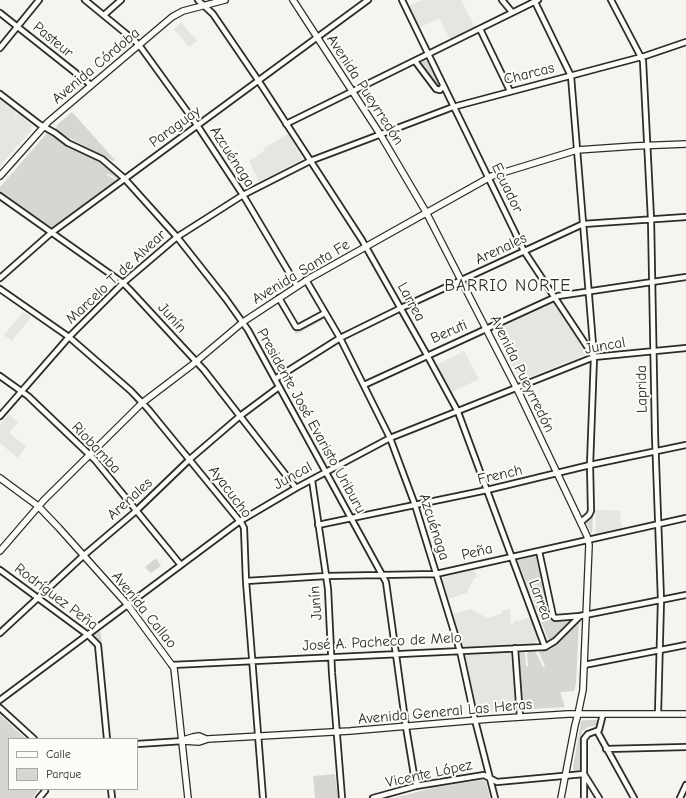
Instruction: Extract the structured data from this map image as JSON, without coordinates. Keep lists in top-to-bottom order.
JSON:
{
  "streets": {
    "main road": [
      "Avenida Córdoba",
      "Avenida Pueyrredón",
      "Avenida Santa Fe",
      "Avenida Callao",
      "Avenida General Las Heras"
    ],
    "street": [
      "Pasteur",
      "Charcas",
      "Paraguay",
      "Azcuénaga",
      "Ecuador",
      "Arenales",
      "Marcelo T. de Alvear",
      "Larrea",
      "Junín",
      "Beruti",
      "Juncal",
      "Laprida",
      "Presidente José Evaristo Uriburu",
      "Riobamba",
      "French",
      "Ayacucho",
      "Peña",
      "Rodríguez Peña",
      "José A. Pacheco de Melo",
      "Vicente López"
    ]
  },
  "crossings": [
    ["Pasteur", "Avenida Córdoba"],
    ["Avenida Córdoba", "Azcuénaga"],
    ["Avenida Córdoba", "Larrea"],
    ["Avenida Córdoba", "Presidente José Evaristo Uriburu"],
    ["Charcas", "Avenida Pueyrredón"],
    ["Charcas", "Ecuador"],
    ["Charcas", "Marcelo T. de Alvear"],
    ["Charcas", "Laprida"],
    ["Avenida Pueyrredón", "Paraguay"],
    ["Avenida Pueyrredón", "Arenales"],
    ["Avenida Pueyrredón", "Avenida Santa Fe"],
    ["Avenida Pueyrredón", "Marcelo T. de Alvear"],
    ["Avenida Pueyrredón", "Beruti"],
    ["Avenida Pueyrredón", "Juncal"],
    ["Avenida Pueyrredón", "French"],
    ["Avenida Pueyrredón", "Peña"],
    ["Avenida Pueyrredón", "Avenida General Las Heras"],
    ["Avenida Pueyrredón", "Vicente López"],
    ["Paraguay", "Azcuénaga"],
    ["Paraguay", "Larrea"],
    ["Paraguay", "Junín"],
    ["Paraguay", "Presidente José Evaristo Uriburu"],
    ["Azcuénaga", "Arenales"],
    ["Azcuénaga", "Avenida Santa Fe"],
    ["Azcuénaga", "Marcelo T. de Alvear"],
    ["Azcuénaga", "Beruti"],
    ["Azcuénaga", "Juncal"],
    ["Azcuénaga", "French"],
    ["Azcuénaga", "Peña"],
    ["Azcuénaga", "José A. Pacheco de Melo"],
    ["Azcuénaga", "Avenida General Las Heras"],
    ["Azcuénaga", "Vicente López"],
    ["Ecuador", "Arenales"],
    ["Ecuador", "Avenida Santa Fe"],
    ["Ecuador", "Beruti"],
    ["Ecuador", "Juncal"],
    ["Arenales", "Larrea"],
    ["Arenales", "Junín"],
    ["Arenales", "Laprida"],
    ["Arenales", "Presidente José Evaristo Uriburu"],
    ["Arenales", "Riobamba"],
    ["Arenales", "Ayacucho"],
    ["Arenales", "Rodríguez Peña"],
    ["Arenales", "Avenida Callao"],
    ["Avenida Santa Fe", "Larrea"],
    ["Avenida Santa Fe", "Junín"],
    ["Avenida Santa Fe", "Laprida"],
    ["Avenida Santa Fe", "Presidente José Evaristo Uriburu"],
    ["Avenida Santa Fe", "Riobamba"],
    ["Avenida Santa Fe", "Ayacucho"],
    ["Avenida Santa Fe", "Avenida Callao"],
    ["Marcelo T. de Alvear", "Larrea"],
    ["Marcelo T. de Alvear", "Junín"],
    ["Marcelo T. de Alvear", "Presidente José Evaristo Uriburu"],
    ["Marcelo T. de Alvear", "Riobamba"],
    ["Marcelo T. de Alvear", "Ayacucho"],
    ["Larrea", "Beruti"],
    ["Larrea", "Juncal"],
    ["Larrea", "French"],
    ["Larrea", "Peña"],
    ["Larrea", "José A. Pacheco de Melo"],
    ["Junín", "Juncal"],
    ["Junín", "French"],
    ["Junín", "Peña"],
    ["Junín", "José A. Pacheco de Melo"],
    ["Junín", "Avenida General Las Heras"],
    ["Beruti", "Laprida"],
    ["Juncal", "Laprida"],
    ["Juncal", "Presidente José Evaristo Uriburu"],
    ["Juncal", "Riobamba"],
    ["Juncal", "Ayacucho"],
    ["Juncal", "Rodríguez Peña"],
    ["Juncal", "Avenida Callao"],
    ["Laprida", "French"],
    ["Laprida", "Peña"],
    ["Laprida", "Avenida General Las Heras"],
    ["Presidente José Evaristo Uriburu", "French"],
    ["Presidente José Evaristo Uriburu", "Peña"],
    ["Presidente José Evaristo Uriburu", "José A. Pacheco de Melo"],
    ["Presidente José Evaristo Uriburu", "Avenida General Las Heras"],
    ["Presidente José Evaristo Uriburu", "Vicente López"],
    ["Ayacucho", "Peña"],
    ["Ayacucho", "José A. Pacheco de Melo"],
    ["Ayacucho", "Avenida General Las Heras"],
    ["Avenida Callao", "José A. Pacheco de Melo"],
    ["Avenida Callao", "Avenida General Las Heras"]
  ],
  "districts": ["BARRIO NORTE"],
  "legend": ["Calle", "Parque"]
}
